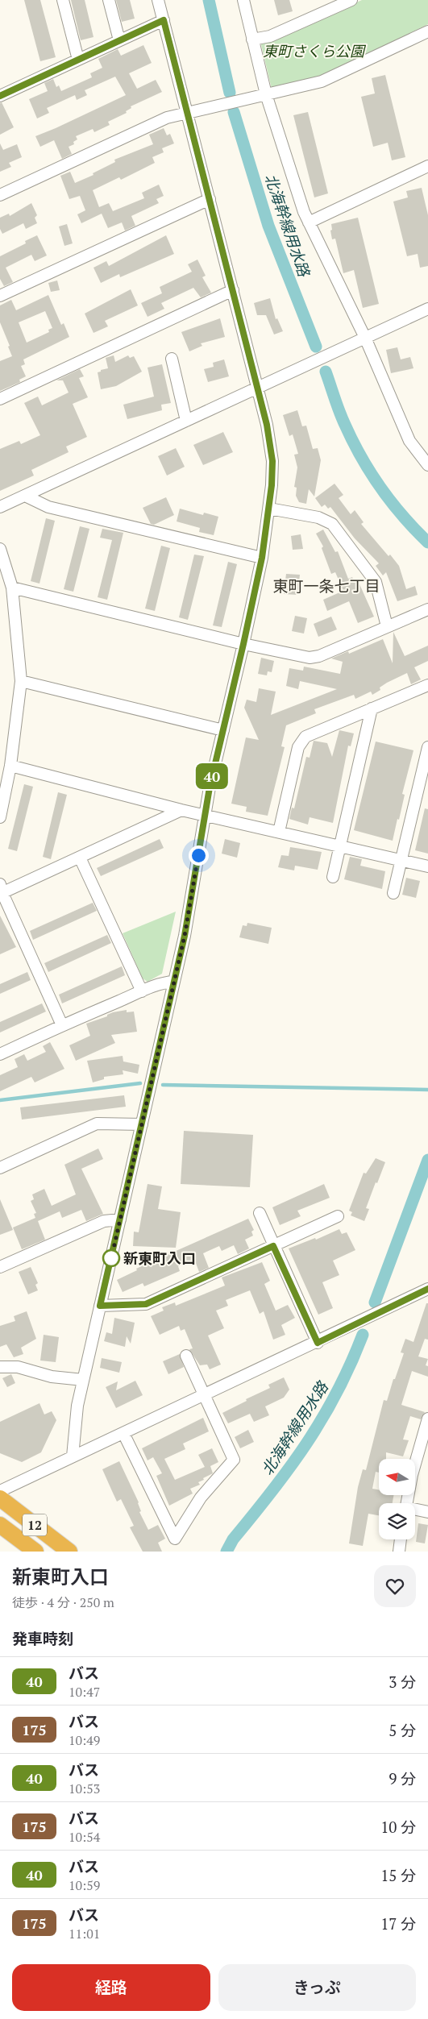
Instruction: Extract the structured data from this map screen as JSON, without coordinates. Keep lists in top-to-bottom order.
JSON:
{
  "streets": {
    "highway": ["12"]
  },
  "districts": ["東町一条七丁目"],
  "water": ["北海幹線用水路"],
  "parks": ["東町さくら公園"],
  "places": ["新東町入口"],
  "lines": ["bus line 40"],
  "north": "left",
  "page": {
    "on_map": "40",
    "heading": [
      ["新東町入口", "徒歩 · 4 分 · 250 m"],
      "発車時刻"
    ],
    "list": [
      {
        "mark": "40",
        "name": "バス",
        "note": "10:47",
        "value": "3 分"
      },
      {
        "mark": "175",
        "name": "バス",
        "note": "10:49",
        "value": "5 分"
      },
      {
        "mark": "40",
        "name": "バス",
        "note": "10:53",
        "value": "9 分"
      },
      {
        "mark": "175",
        "name": "バス",
        "note": "10:54",
        "value": "10 分"
      },
      {
        "mark": "40",
        "name": "バス",
        "note": "10:59",
        "value": "15 分"
      },
      {
        "mark": "175",
        "name": "バス",
        "note": "11:01",
        "value": "17 分"
      }
    ],
    "buttons": ["経路", "きっぷ"]
  }
}
